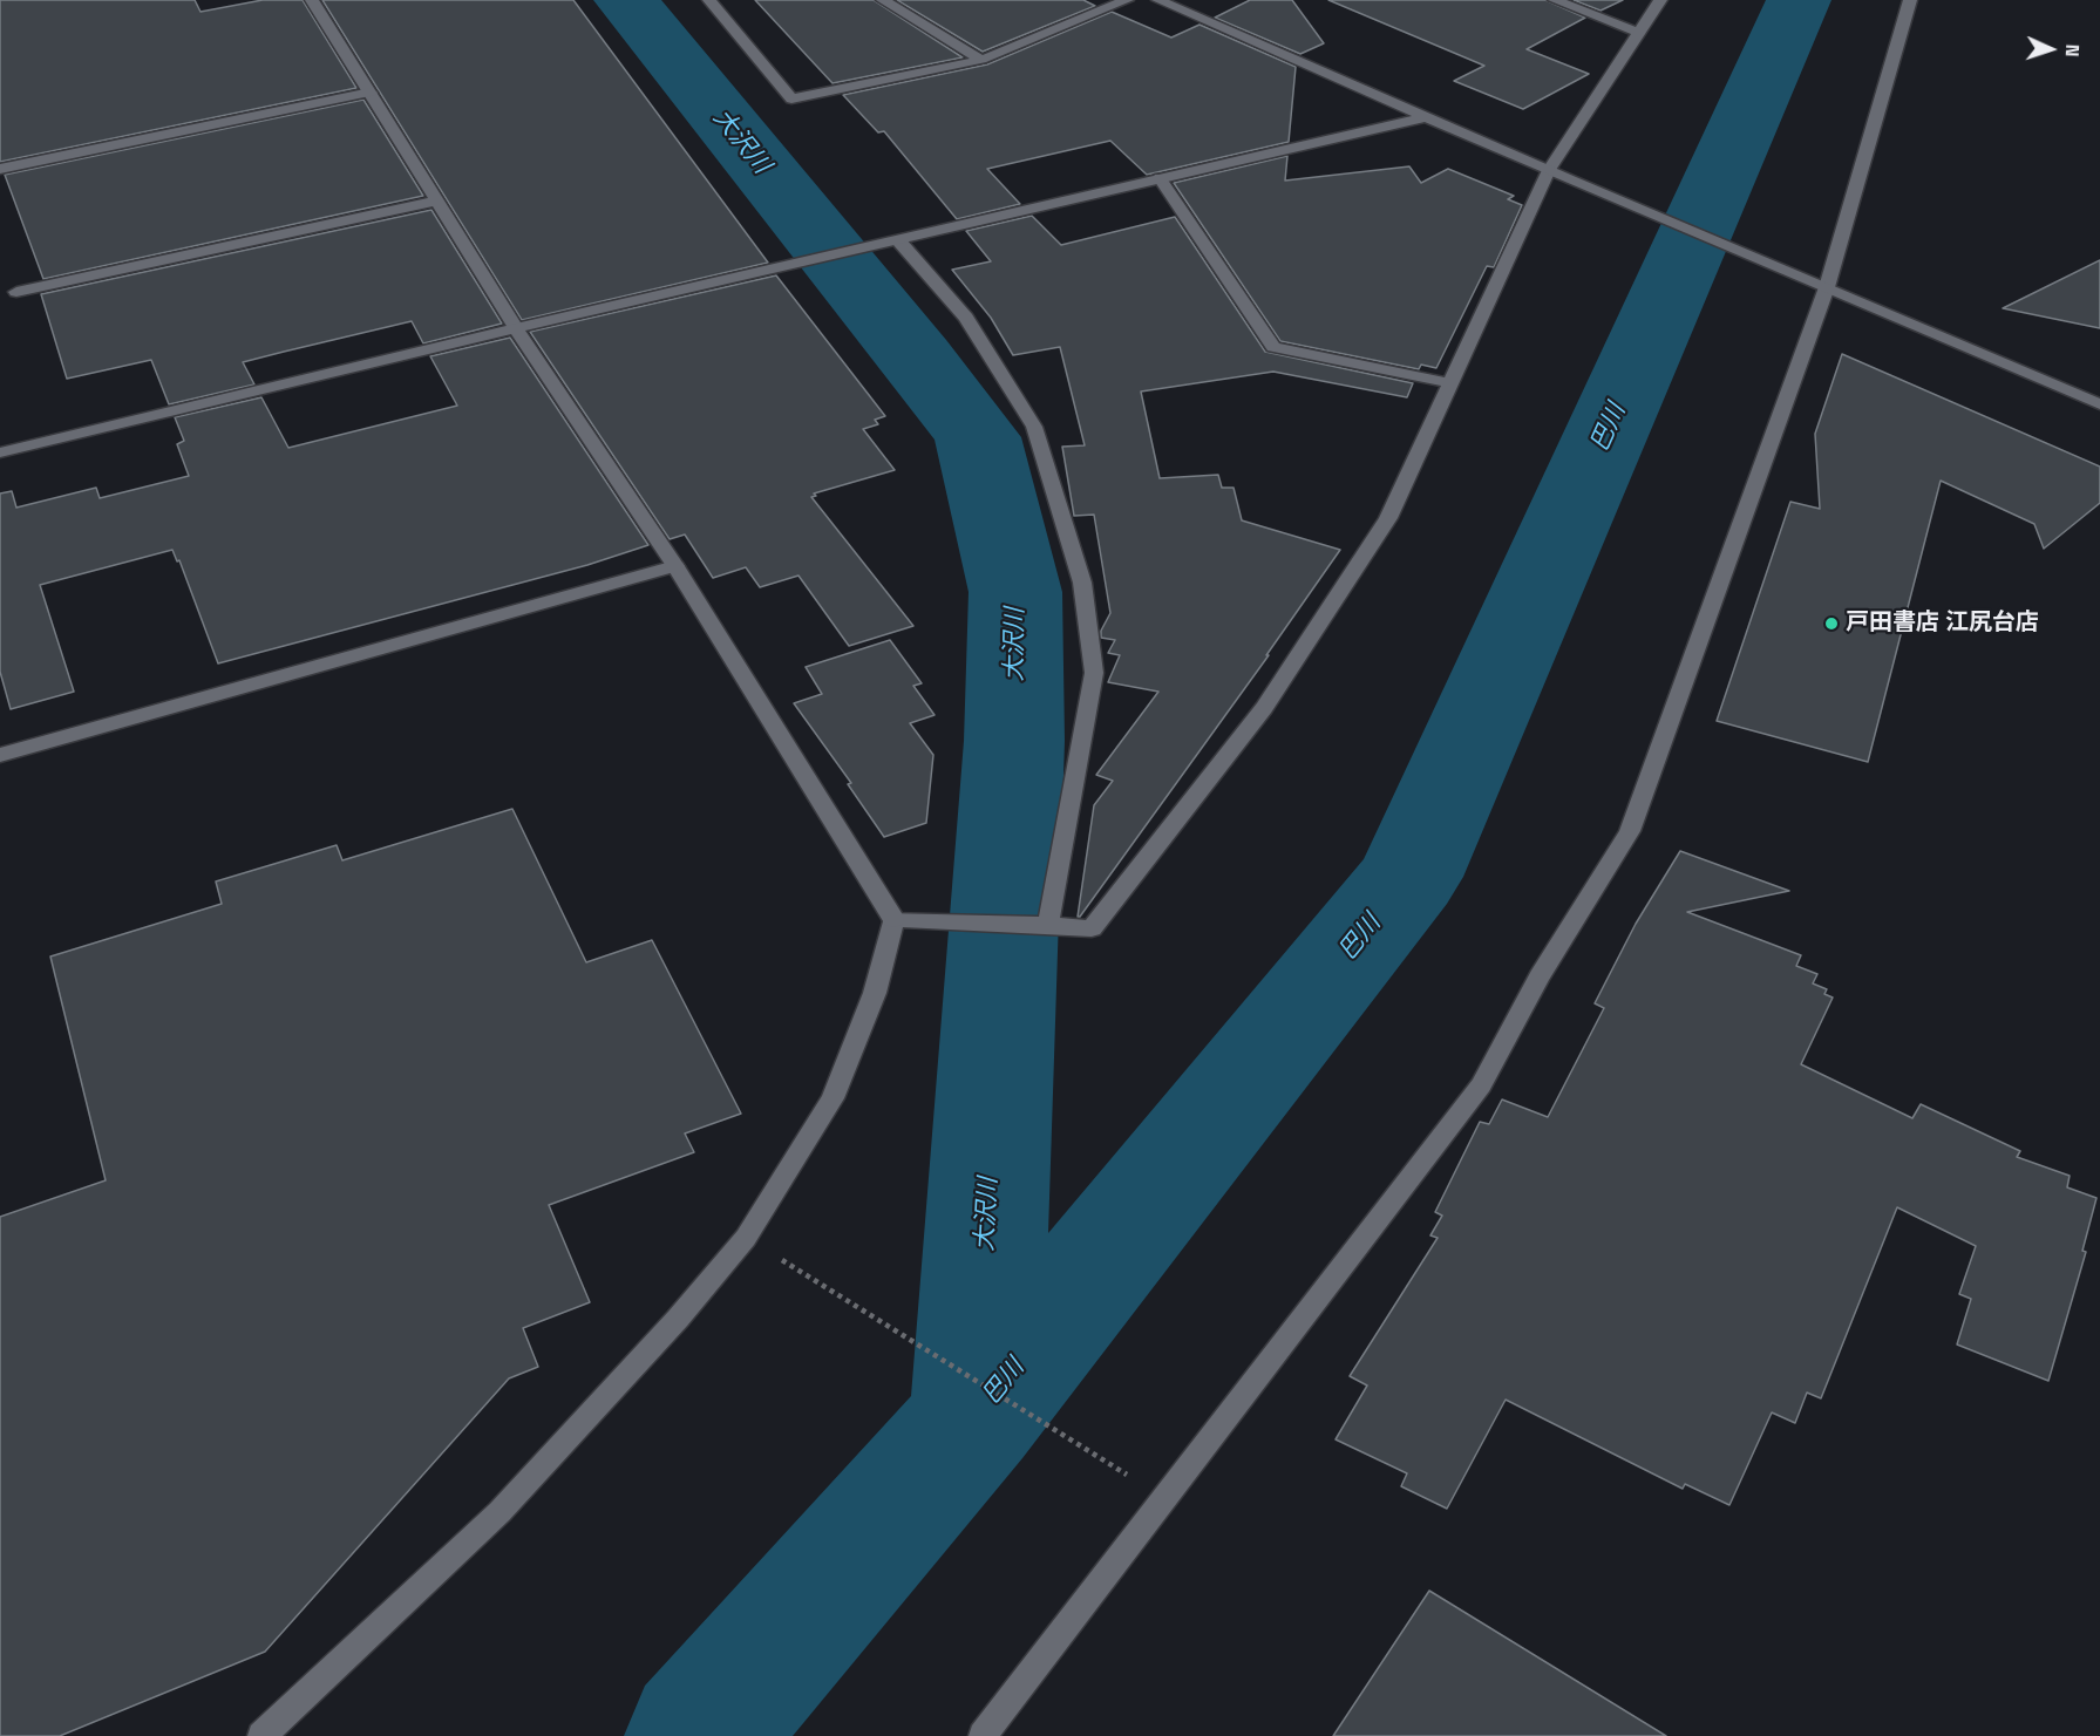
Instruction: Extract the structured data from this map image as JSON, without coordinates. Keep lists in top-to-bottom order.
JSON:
{
  "water": ["大沢川", "巴川"],
  "places": ["戸田書店 江尻台店"],
  "north": "right"
}
